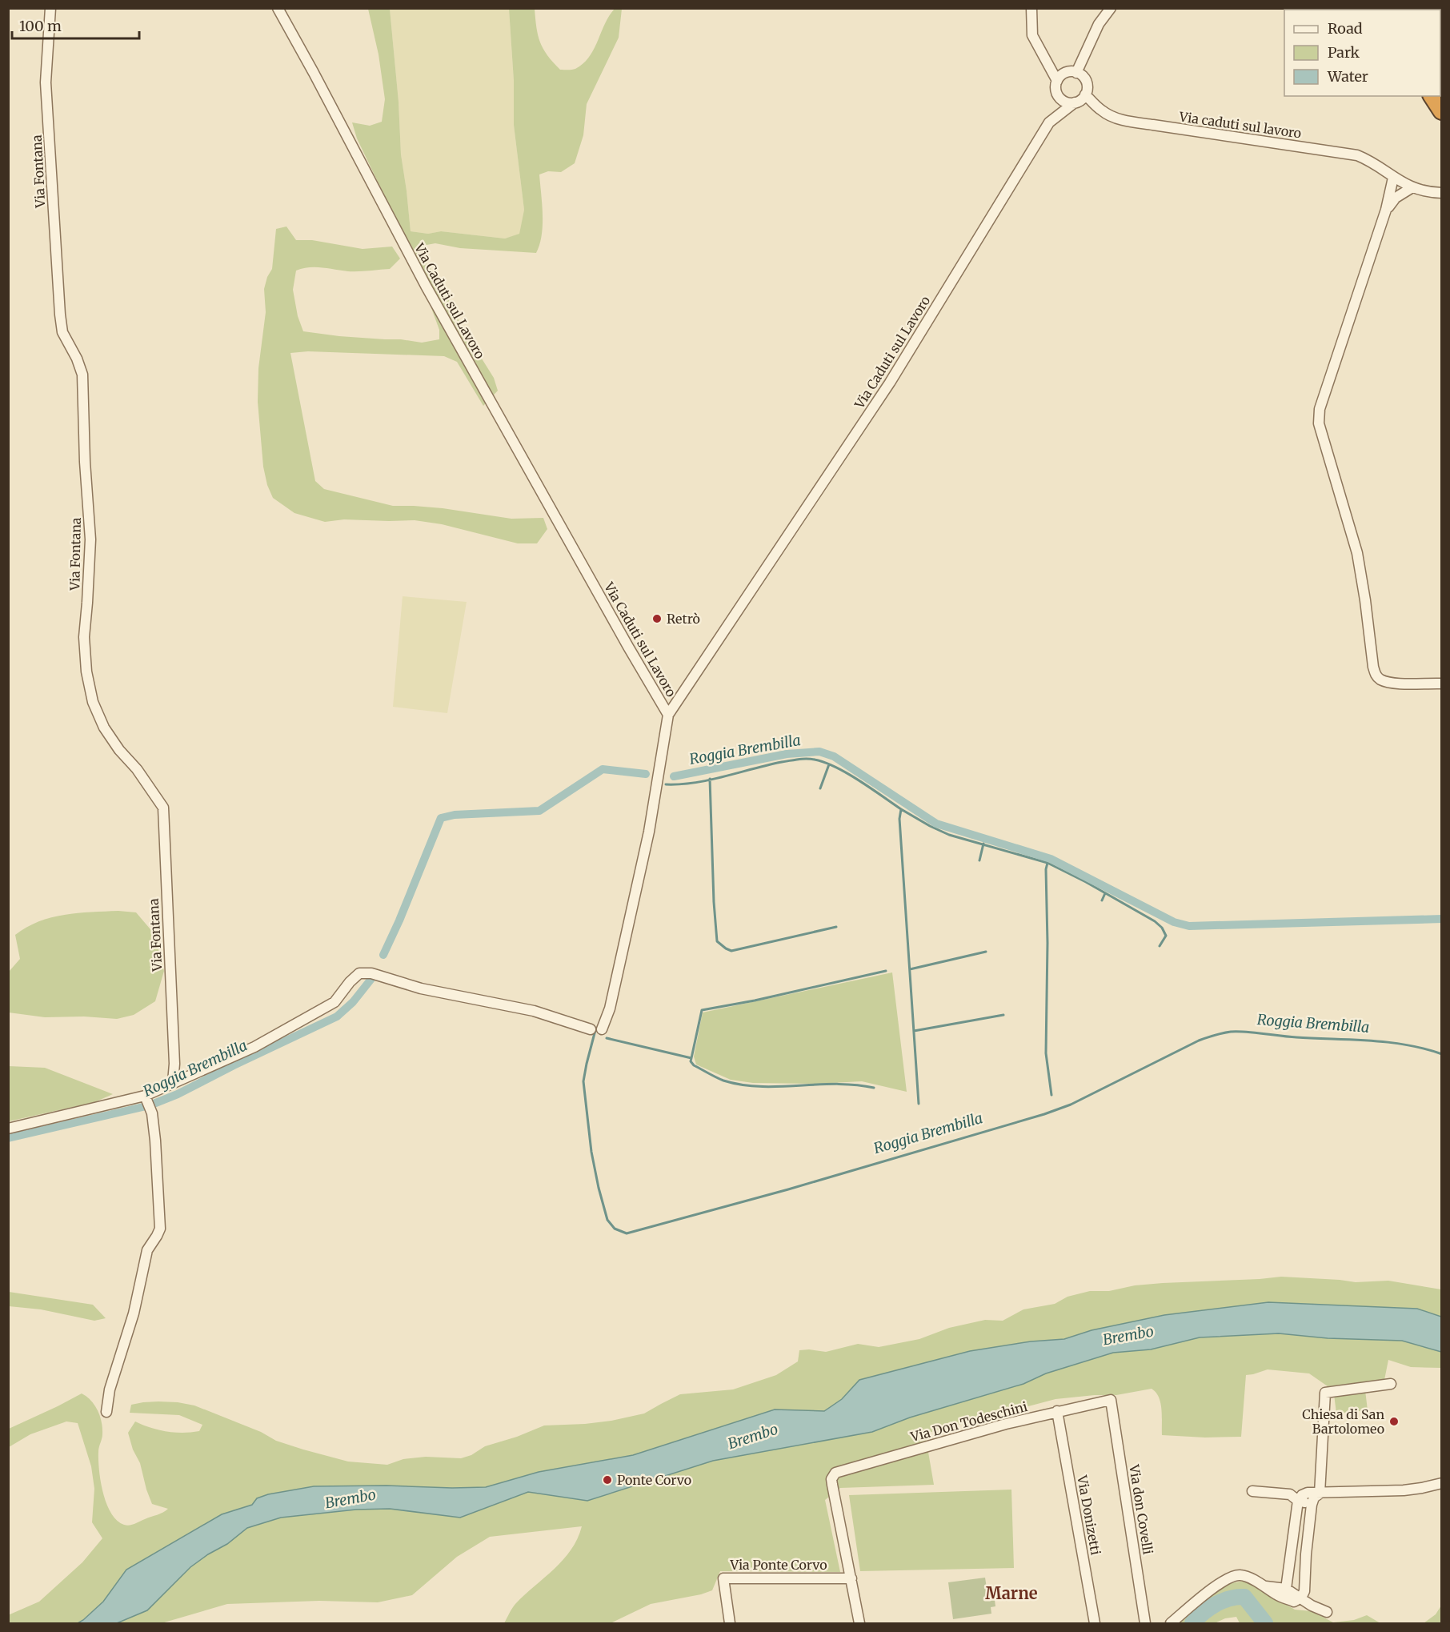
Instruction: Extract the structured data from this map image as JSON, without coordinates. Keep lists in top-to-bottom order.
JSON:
{
  "streets": {
    "street": [
      "Via caduti sul lavoro",
      "Via Fontana",
      "Via Caduti sul Lavoro",
      "Via Don Todeschini",
      "Via don Covelli",
      "Via Donizetti",
      "Via Ponte Corvo"
    ]
  },
  "crossings": [
    ["Via caduti sul lavoro", "Via Caduti sul Lavoro"],
    ["Via Don Todeschini", "Via don Covelli"],
    ["Via Don Todeschini", "Via Donizetti"],
    ["Via Don Todeschini", "Via Ponte Corvo"]
  ],
  "districts": ["Marne"],
  "water": ["Roggia Brembilla", "Brembo"],
  "places": ["Retrò", "Chiesa di San Bartolomeo", "Ponte Corvo"],
  "legend": ["Road", "Park", "Water"],
  "scale_bar": "100 m"
}
